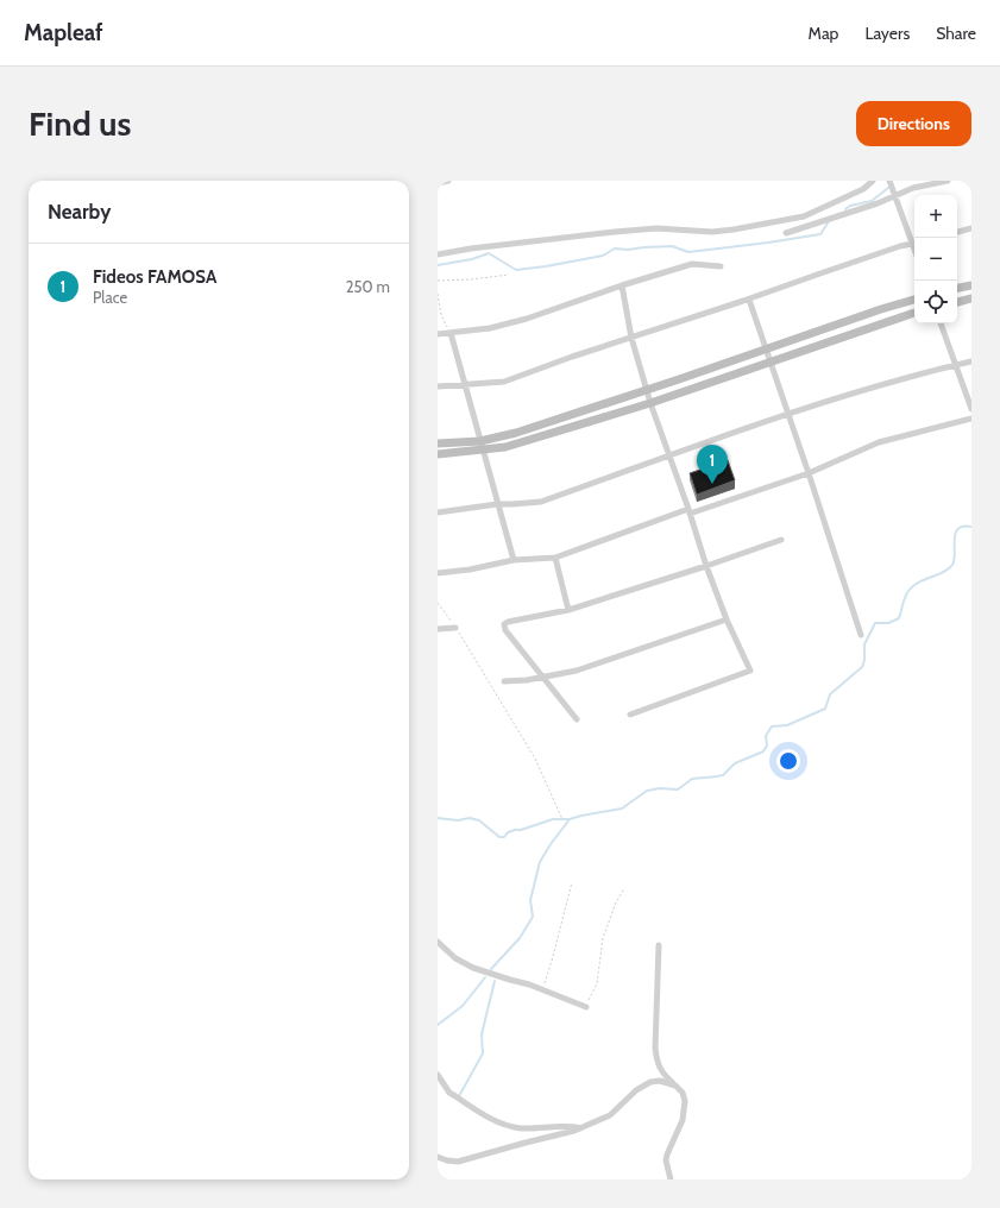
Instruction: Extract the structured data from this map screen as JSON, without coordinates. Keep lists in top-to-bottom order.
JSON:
{
  "page": {
    "header": "Mapleaf",
    "nav": ["Map", "Layers", "Share"],
    "buttons": "Directions",
    "title": "Find us",
    "heading": "Nearby",
    "map_buttons": ["+", "−"],
    "list": [
      {
        "mark": "1",
        "name": "Fideos FAMOSA",
        "note": "Place",
        "value": "250 m"
      }
    ],
    "pins": "1"
  }
}
